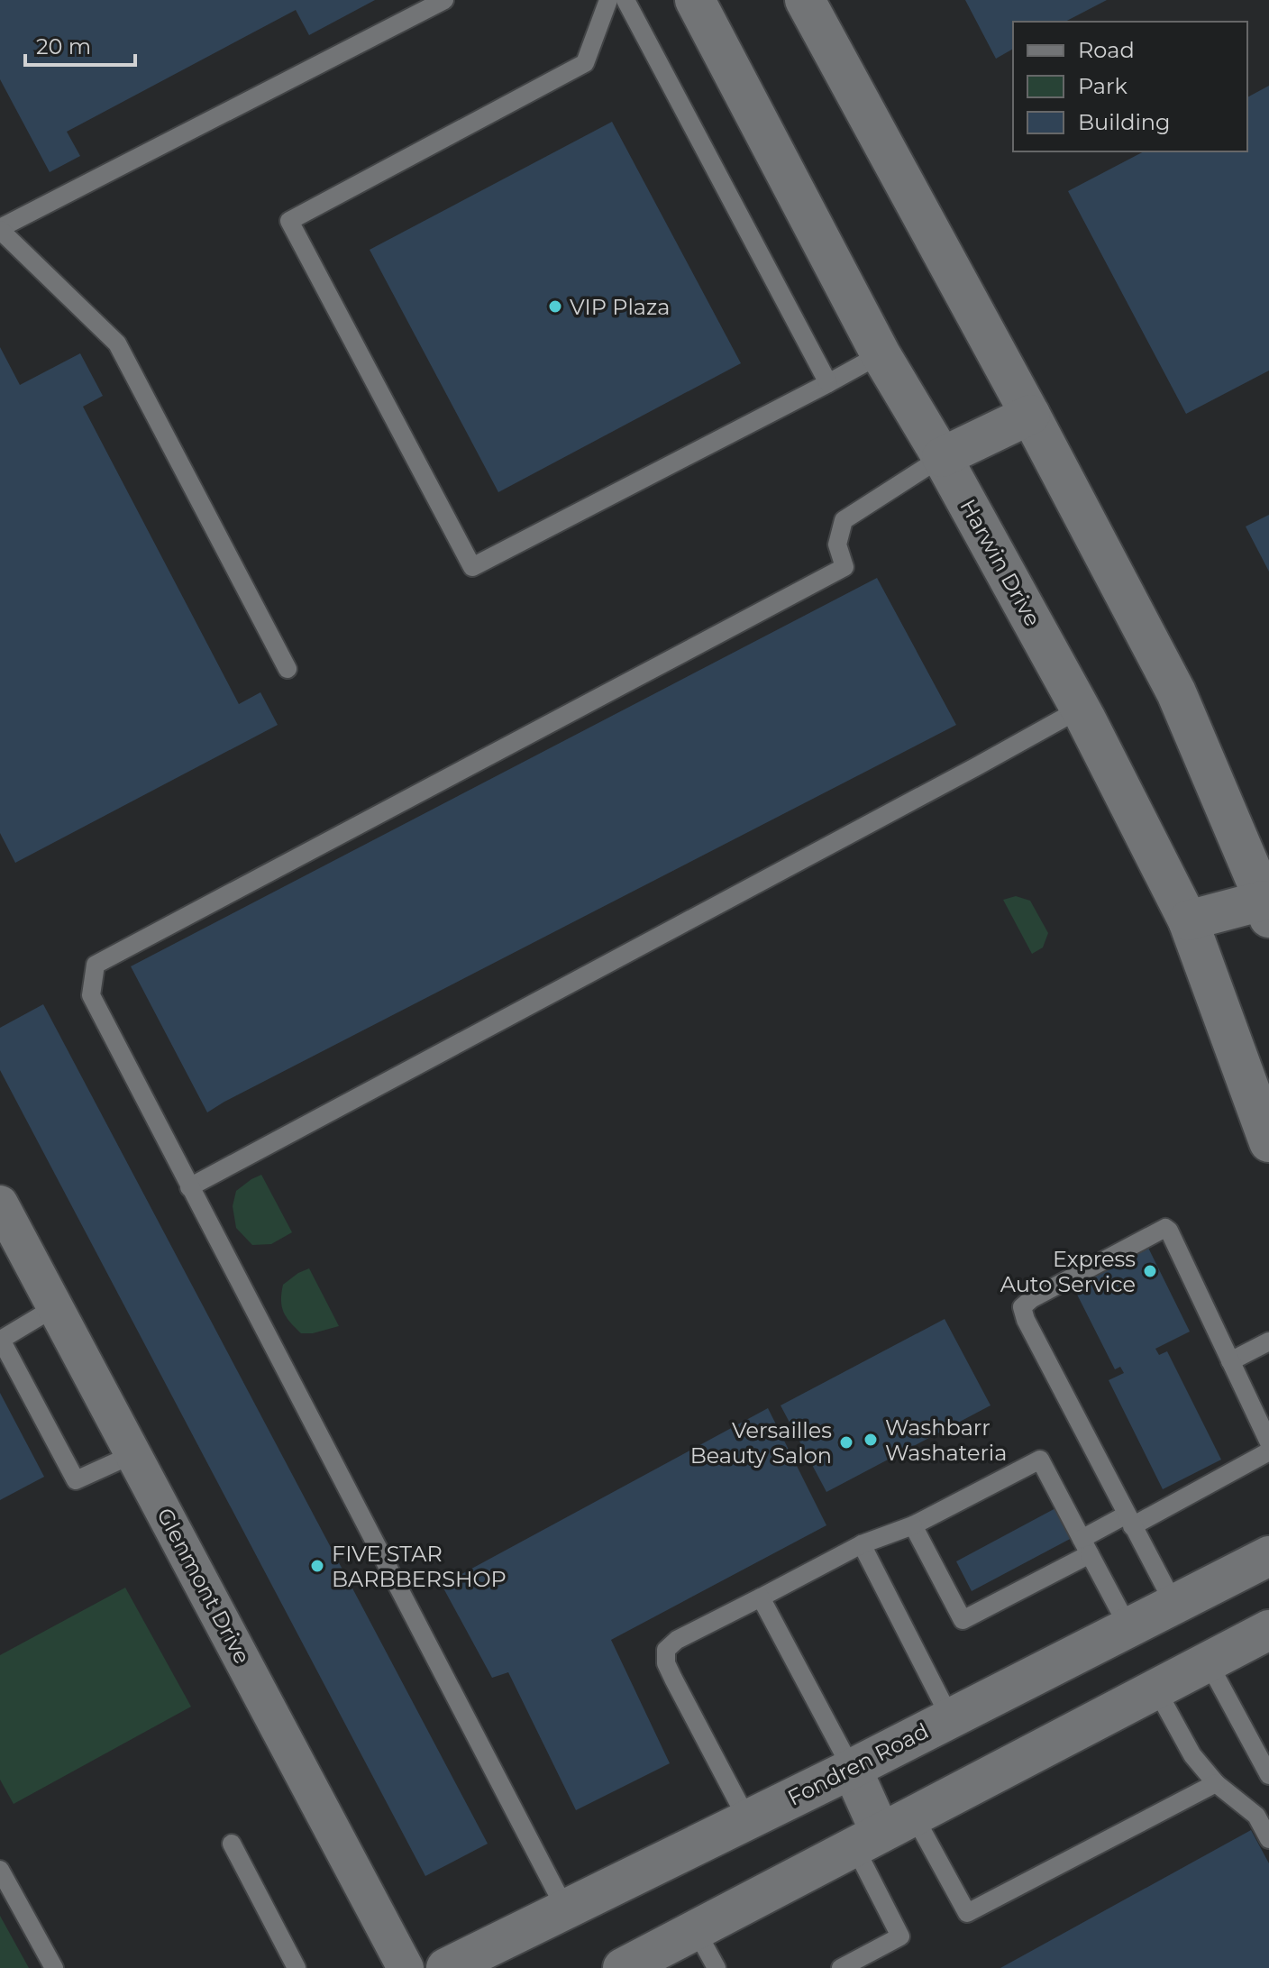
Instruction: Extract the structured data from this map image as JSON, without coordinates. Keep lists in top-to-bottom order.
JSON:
{
  "streets": {
    "main road": ["Harwin Drive", "Fondren Road"],
    "street": ["Glenmont Drive"]
  },
  "places": [
    "VIP Plaza",
    "Express Auto Service",
    "Washbarr Washateria",
    "Versailles Beauty Salon",
    "FIVE STAR BARBBERSHOP"
  ],
  "legend": ["Road", "Park", "Building"],
  "scale_bar": "20 m"
}
